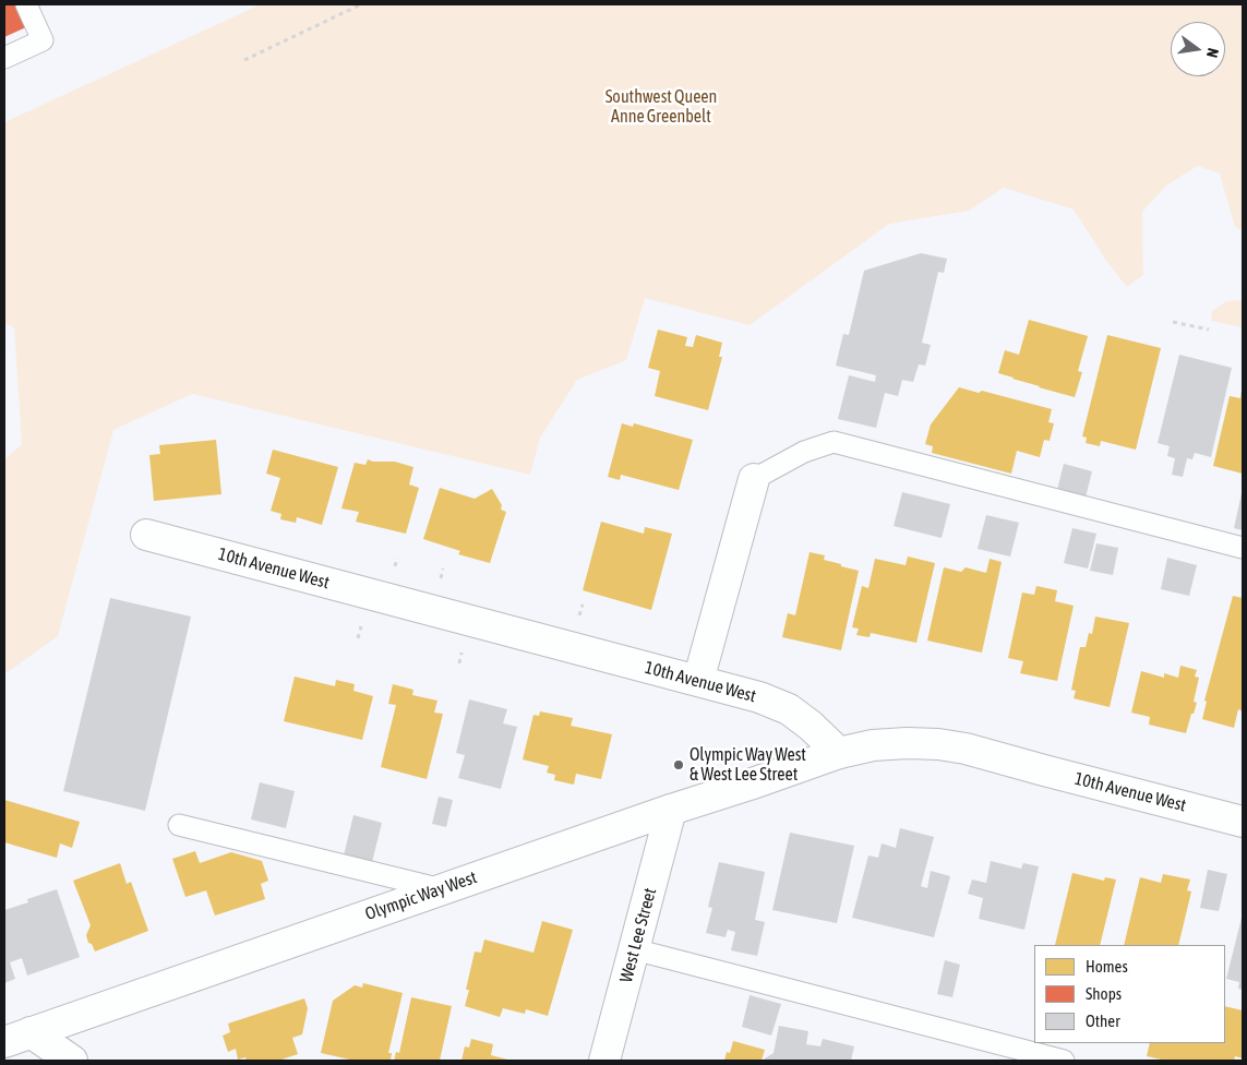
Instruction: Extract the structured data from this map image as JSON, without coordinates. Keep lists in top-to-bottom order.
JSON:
{
  "streets": {
    "street": ["10th Avenue West", "Olympic Way West", "West Lee Street"]
  },
  "crossings": [
    ["10th Avenue West", "Olympic Way West"],
    ["Olympic Way West", "West Lee Street"]
  ],
  "parks": ["Southwest Queen Anne Greenbelt"],
  "places": ["Olympic Way West & West Lee Street"],
  "legend": ["Homes", "Shops", "Other"],
  "north": "right"
}
